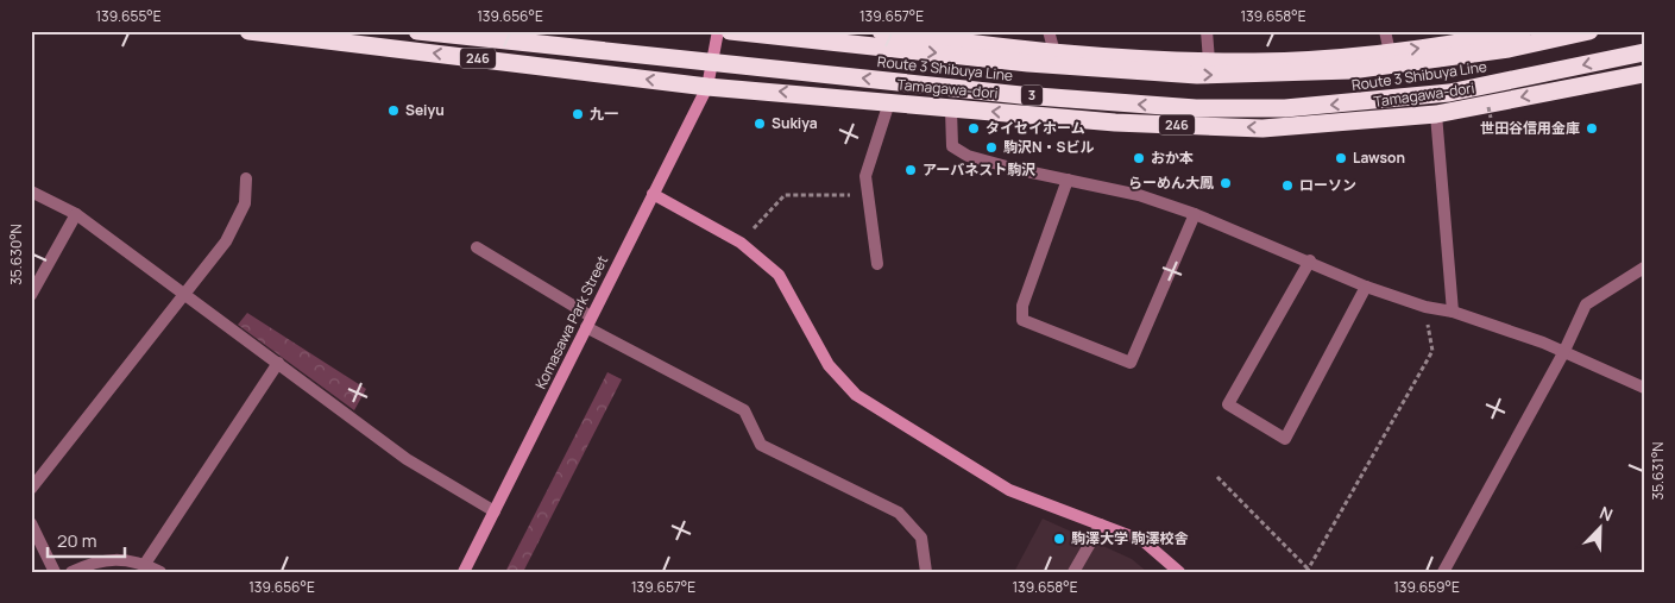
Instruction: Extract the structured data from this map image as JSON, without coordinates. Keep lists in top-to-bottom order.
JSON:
{
  "streets": {
    "highway": [
      "246",
      "Route 3 Shibuya Line",
      "Tamagawa-dori",
      "3"
    ],
    "street": ["Komasawa Park Street"]
  },
  "crossings": [
    ["Tamagawa-dori", "Komasawa Park Street"]
  ],
  "places": [
    "Seiyu",
    "九一",
    "Sukiya",
    "タイセイホーム",
    "世田谷信用金庫",
    "駒沢N・Sビル",
    "おか本",
    "Lawson",
    "アーバネスト駒沢",
    "らーめん大鳳",
    "ローソン",
    "駒澤大学 駒澤校舎"
  ],
  "scale_bar": "20 m",
  "north": "top right",
  "coordinates": [
    "139.655°E",
    "139.656°E",
    "139.657°E",
    "139.658°E",
    "35.630°N",
    "35.631°N",
    "139.659°E"
  ]
}
